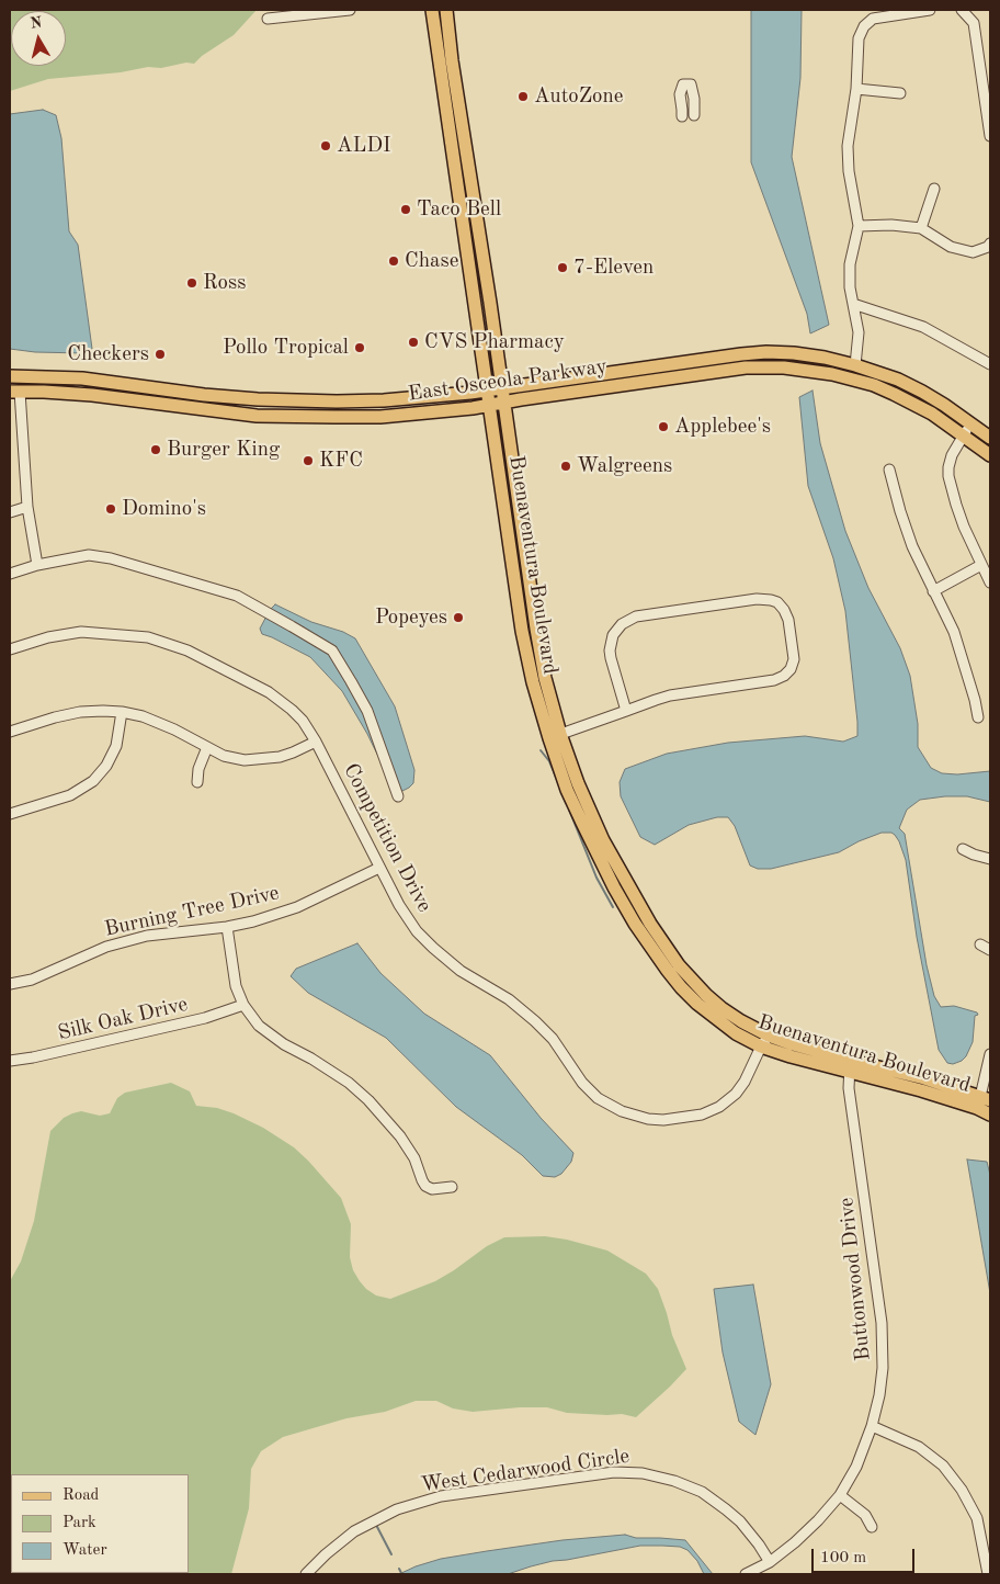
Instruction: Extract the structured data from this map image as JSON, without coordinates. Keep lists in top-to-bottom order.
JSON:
{
  "streets": {
    "main road": ["East Osceola Parkway", "Buenaventura Boulevard"],
    "street": [
      "Competition Drive",
      "Burning Tree Drive",
      "Silk Oak Drive",
      "Buttonwood Drive",
      "West Cedarwood Circle"
    ]
  },
  "crossings": [
    ["East Osceola Parkway", "Buenaventura Boulevard"],
    ["Buenaventura Boulevard", "Competition Drive"],
    ["Buenaventura Boulevard", "Buttonwood Drive"],
    ["Competition Drive", "Burning Tree Drive"],
    ["Buttonwood Drive", "West Cedarwood Circle"]
  ],
  "places": [
    "AutoZone",
    "ALDI",
    "Taco Bell",
    "Chase",
    "7-Eleven",
    "Ross",
    "CVS Pharmacy",
    "Pollo Tropical",
    "Checkers",
    "Applebee's",
    "Burger King",
    "KFC",
    "Walgreens",
    "Domino's",
    "Popeyes"
  ],
  "legend": ["Road", "Park", "Water"],
  "scale_bar": "100 m",
  "north": "top"
}
